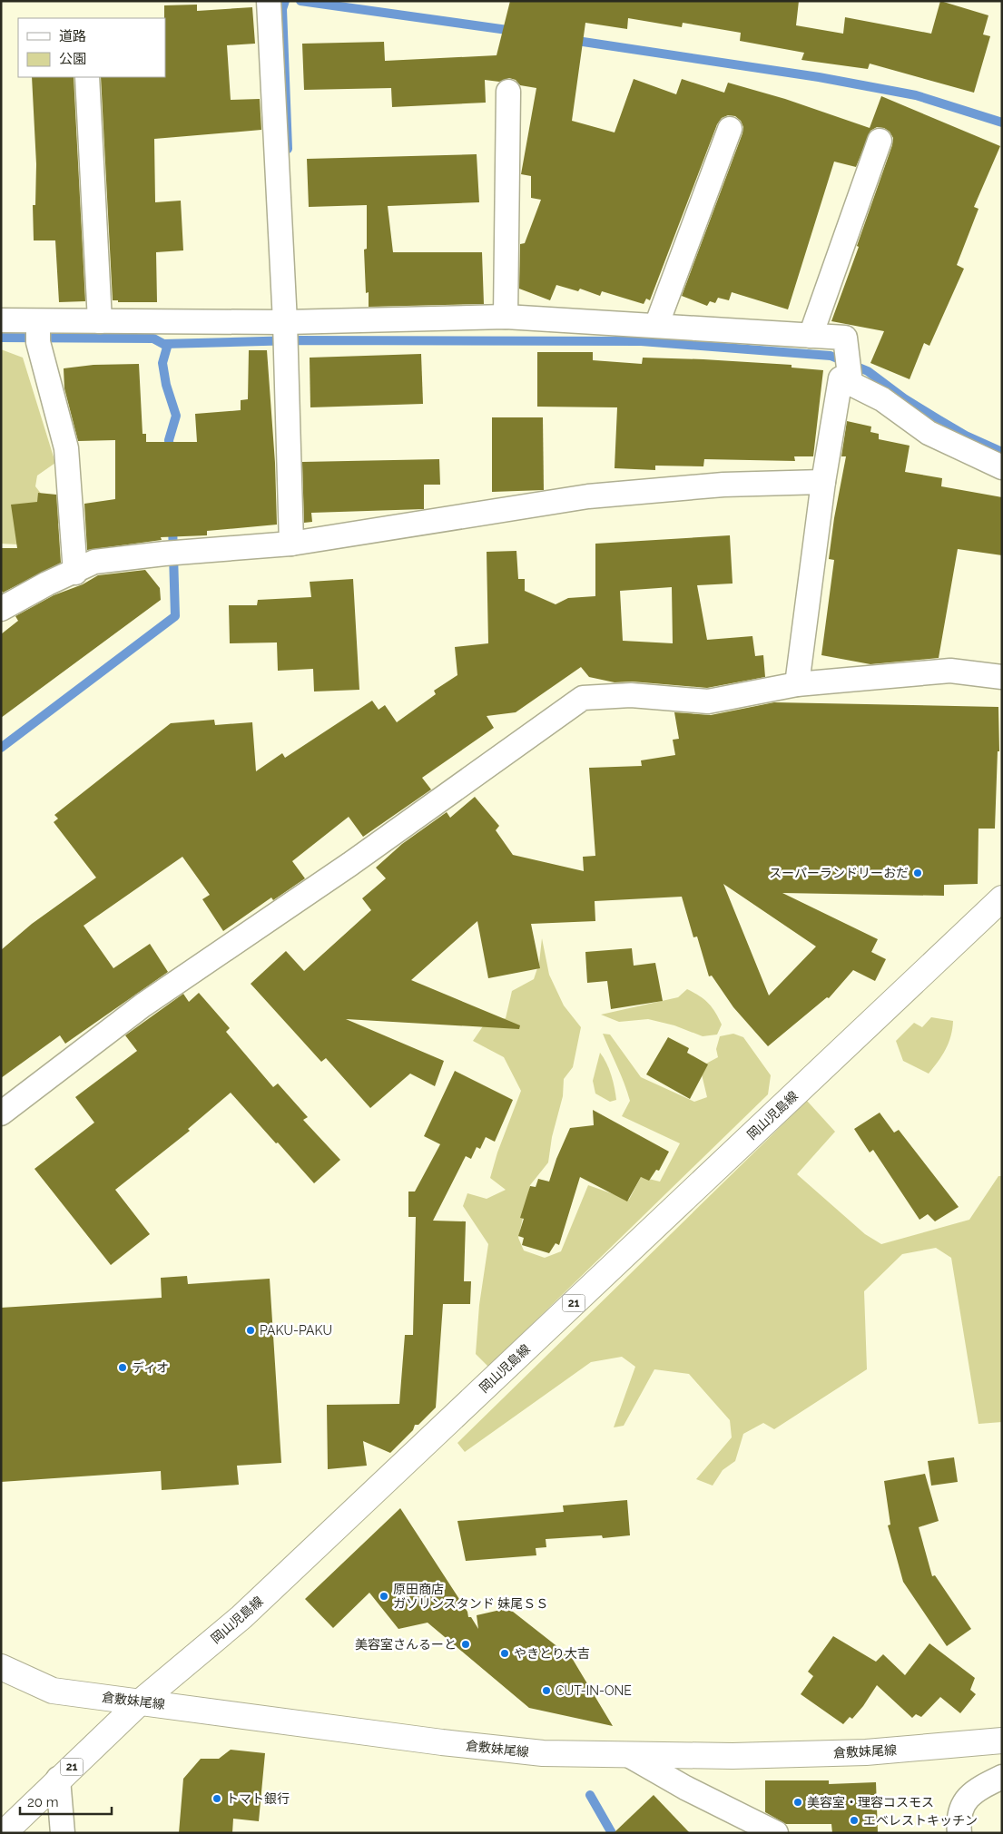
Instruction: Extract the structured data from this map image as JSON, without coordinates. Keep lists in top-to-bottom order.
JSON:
{
  "streets": {
    "main road": ["岡山児島線", "21", "倉敷妹尾線"]
  },
  "crossings": [
    ["岡山児島線", "倉敷妹尾線"]
  ],
  "places": [
    "スーパーランドリーおだ",
    "PAKU-PAKU",
    "ディオ",
    "原田商店 ガソリンスタンド 妹尾ＳＳ",
    "美容室さんるーと",
    "やきとり大吉",
    "CUT-IN-ONE",
    "トマト銀行",
    "美容室・理容コスモス",
    "エベレストキッチン"
  ],
  "legend": ["道路", "公園"],
  "scale_bar": "20 m"
}
